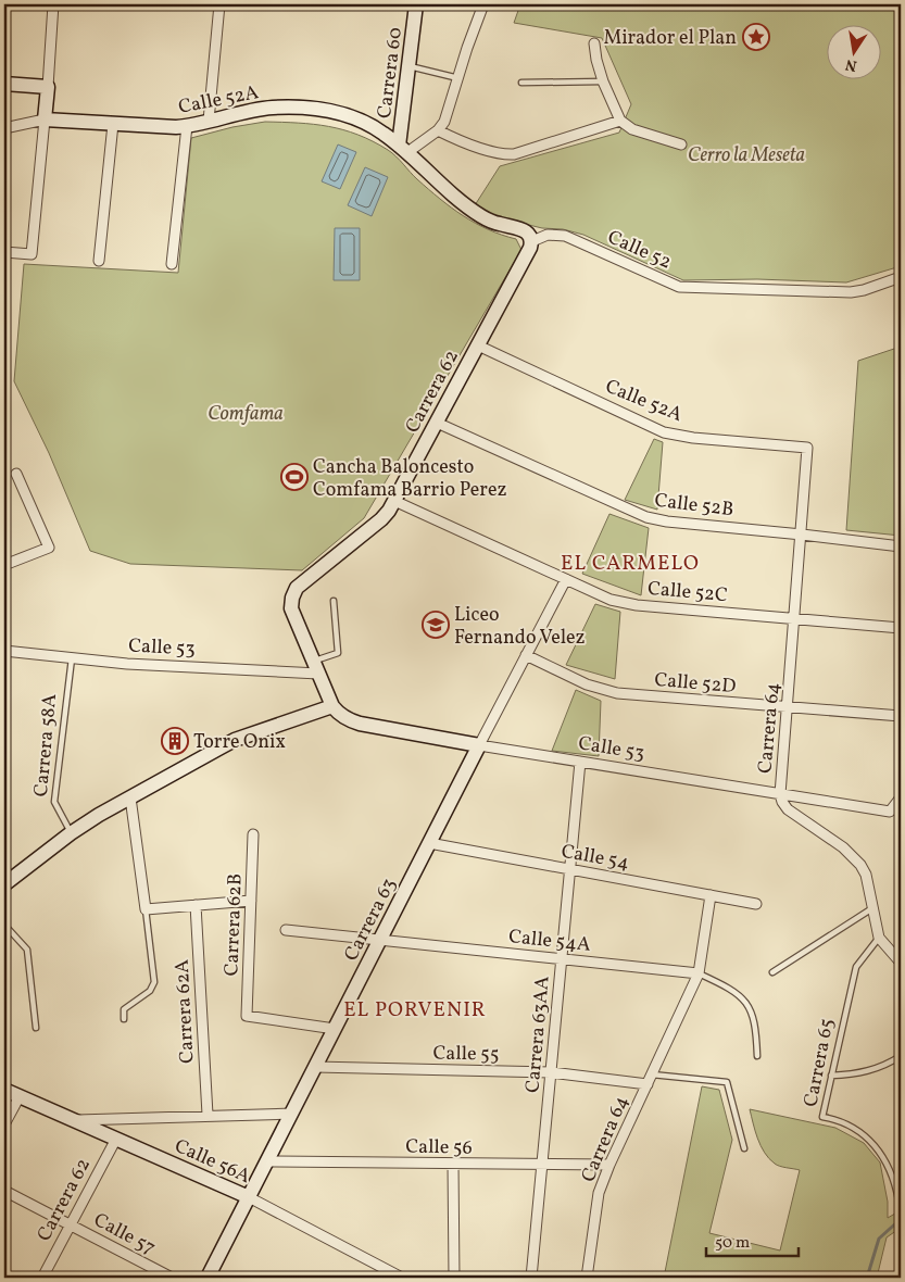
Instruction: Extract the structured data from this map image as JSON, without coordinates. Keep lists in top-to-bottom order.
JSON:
{
  "streets": {
    "street": [
      "Carrera 60",
      "Calle 52A",
      "Calle 52",
      "Carrera 62",
      "Calle 52B",
      "Calle 52C",
      "Calle 53",
      "Calle 52D",
      "Carrera 64",
      "Calle 54",
      "Carrera 63",
      "Carrera 62B",
      "Calle 54A",
      "Carrera 62A",
      "Carrera 63AA",
      "Calle 55",
      "Calle 56",
      "Calle 56A",
      "Calle 57"
    ],
    "lane": ["Carrera 58A", "Carrera 65"]
  },
  "crossings": [
    ["Carrera 60", "Calle 52A"],
    ["Calle 52A", "Carrera 62"],
    ["Calle 52A", "Carrera 64"],
    ["Calle 52", "Carrera 62"],
    ["Carrera 62", "Calle 52B"],
    ["Carrera 62", "Calle 52C"],
    ["Carrera 62", "Calle 53"],
    ["Carrera 62", "Calle 56A"],
    ["Carrera 62", "Calle 57"],
    ["Calle 52B", "Carrera 64"],
    ["Calle 52C", "Carrera 64"],
    ["Calle 52C", "Carrera 63"],
    ["Calle 53", "Carrera 64"],
    ["Calle 53", "Carrera 58A"],
    ["Calle 53", "Carrera 63"],
    ["Calle 53", "Carrera 63AA"],
    ["Calle 52D", "Carrera 64"],
    ["Calle 52D", "Carrera 63"],
    ["Carrera 64", "Calle 54"],
    ["Carrera 64", "Calle 54A"],
    ["Carrera 64", "Calle 55"],
    ["Carrera 64", "Carrera 65"],
    ["Carrera 64", "Calle 56"],
    ["Calle 54", "Carrera 63"],
    ["Calle 54", "Carrera 63AA"],
    ["Carrera 63", "Carrera 62B"],
    ["Carrera 63", "Calle 54A"],
    ["Carrera 63", "Calle 55"],
    ["Carrera 63", "Calle 56"],
    ["Carrera 63", "Calle 56A"],
    ["Calle 54A", "Carrera 63AA"],
    ["Carrera 63AA", "Calle 55"],
    ["Carrera 63AA", "Calle 56"]
  ],
  "districts": ["EL CARMELO", "EL PORVENIR"],
  "parks": ["Cerro la Meseta", "Comfama"],
  "places": {
    "place": ["Mirador el Plan"],
    "sports": ["Cancha Baloncesto Comfama Barrio Perez"],
    "school or university": ["Liceo Fernando Velez"],
    "building": ["Torre Onix"]
  },
  "scale_bar": "50 m",
  "north": "bottom"
}
